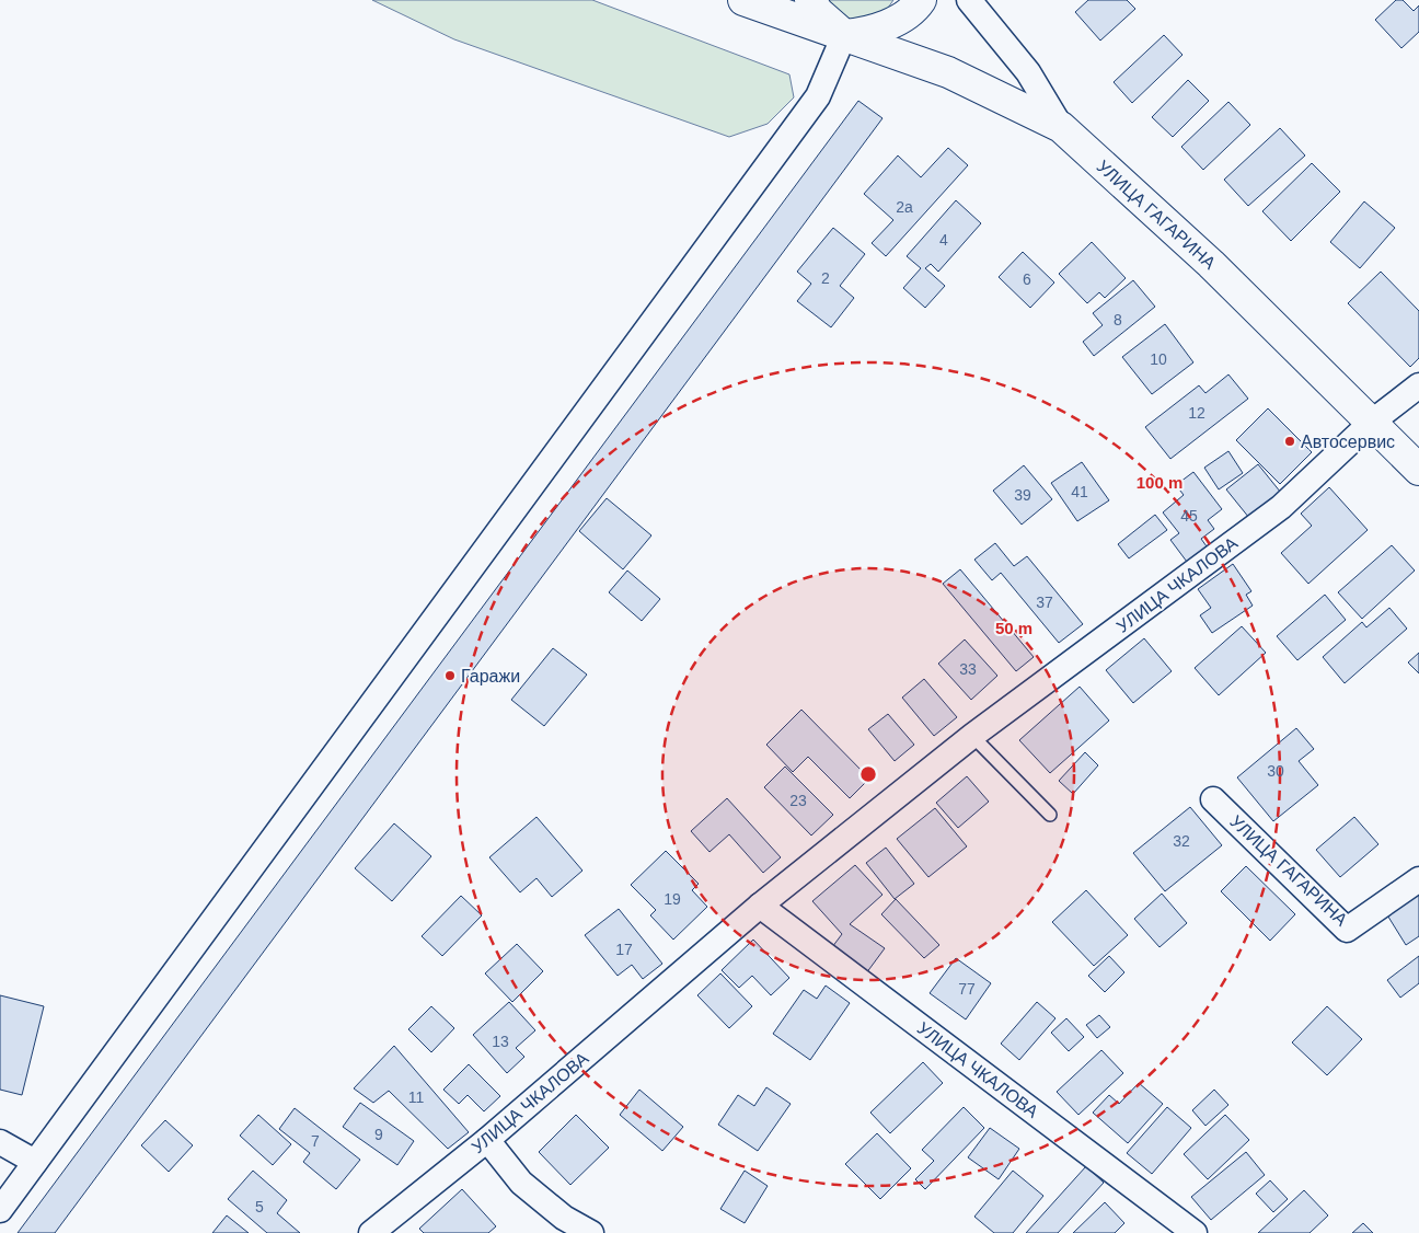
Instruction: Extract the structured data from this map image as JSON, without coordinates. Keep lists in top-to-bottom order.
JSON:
{
  "streets": {
    "main road": ["УЛИЦА ГАГАРИНА"],
    "street": ["УЛИЦА ЧКАЛОВА"]
  },
  "crossings": [
    ["УЛИЦА ГАГАРИНА", "УЛИЦА ЧКАЛОВА"]
  ],
  "places": ["Автосервис", "Гаражи"],
  "house_numbers": [
    "2а",
    "4",
    "2",
    "6",
    "8",
    "10",
    "12",
    "41",
    "39",
    "45",
    "37",
    "33",
    "30",
    "23",
    "32",
    "19",
    "17",
    "77",
    "13",
    "11",
    "9",
    "7",
    "5"
  ],
  "rings": ["100 m", "50 m"]
}
